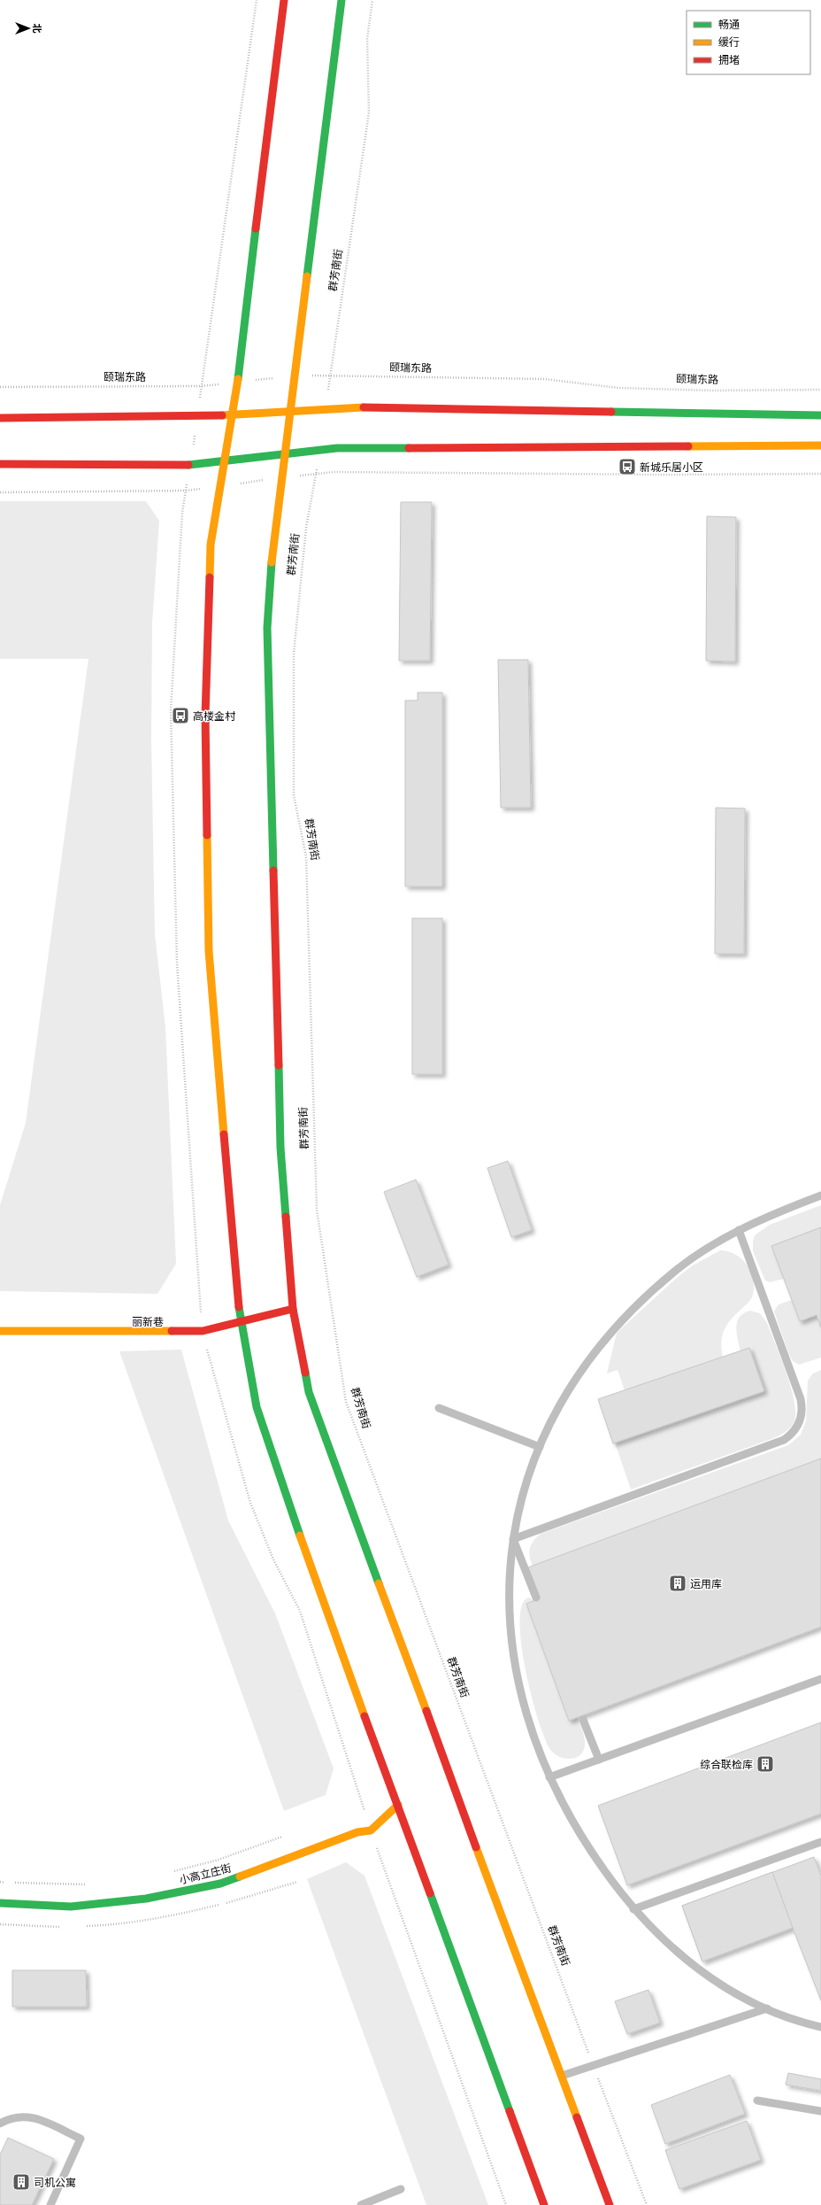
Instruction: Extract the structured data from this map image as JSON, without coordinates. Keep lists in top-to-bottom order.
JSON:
{
  "streets": {
    "main road": ["群芳南街", "丽新巷", "小高立庄街"],
    "path": ["颐瑞东路"]
  },
  "crossings": [
    ["群芳南街", "颐瑞东路"],
    ["群芳南街", "丽新巷"]
  ],
  "places": {
    "bus stop": ["新城乐居小区", "高楼金村"],
    "building": ["运用库", "综合联检库", "司机公寓"]
  },
  "legend": ["畅通", "缓行", "拥堵"],
  "north": "right"
}
